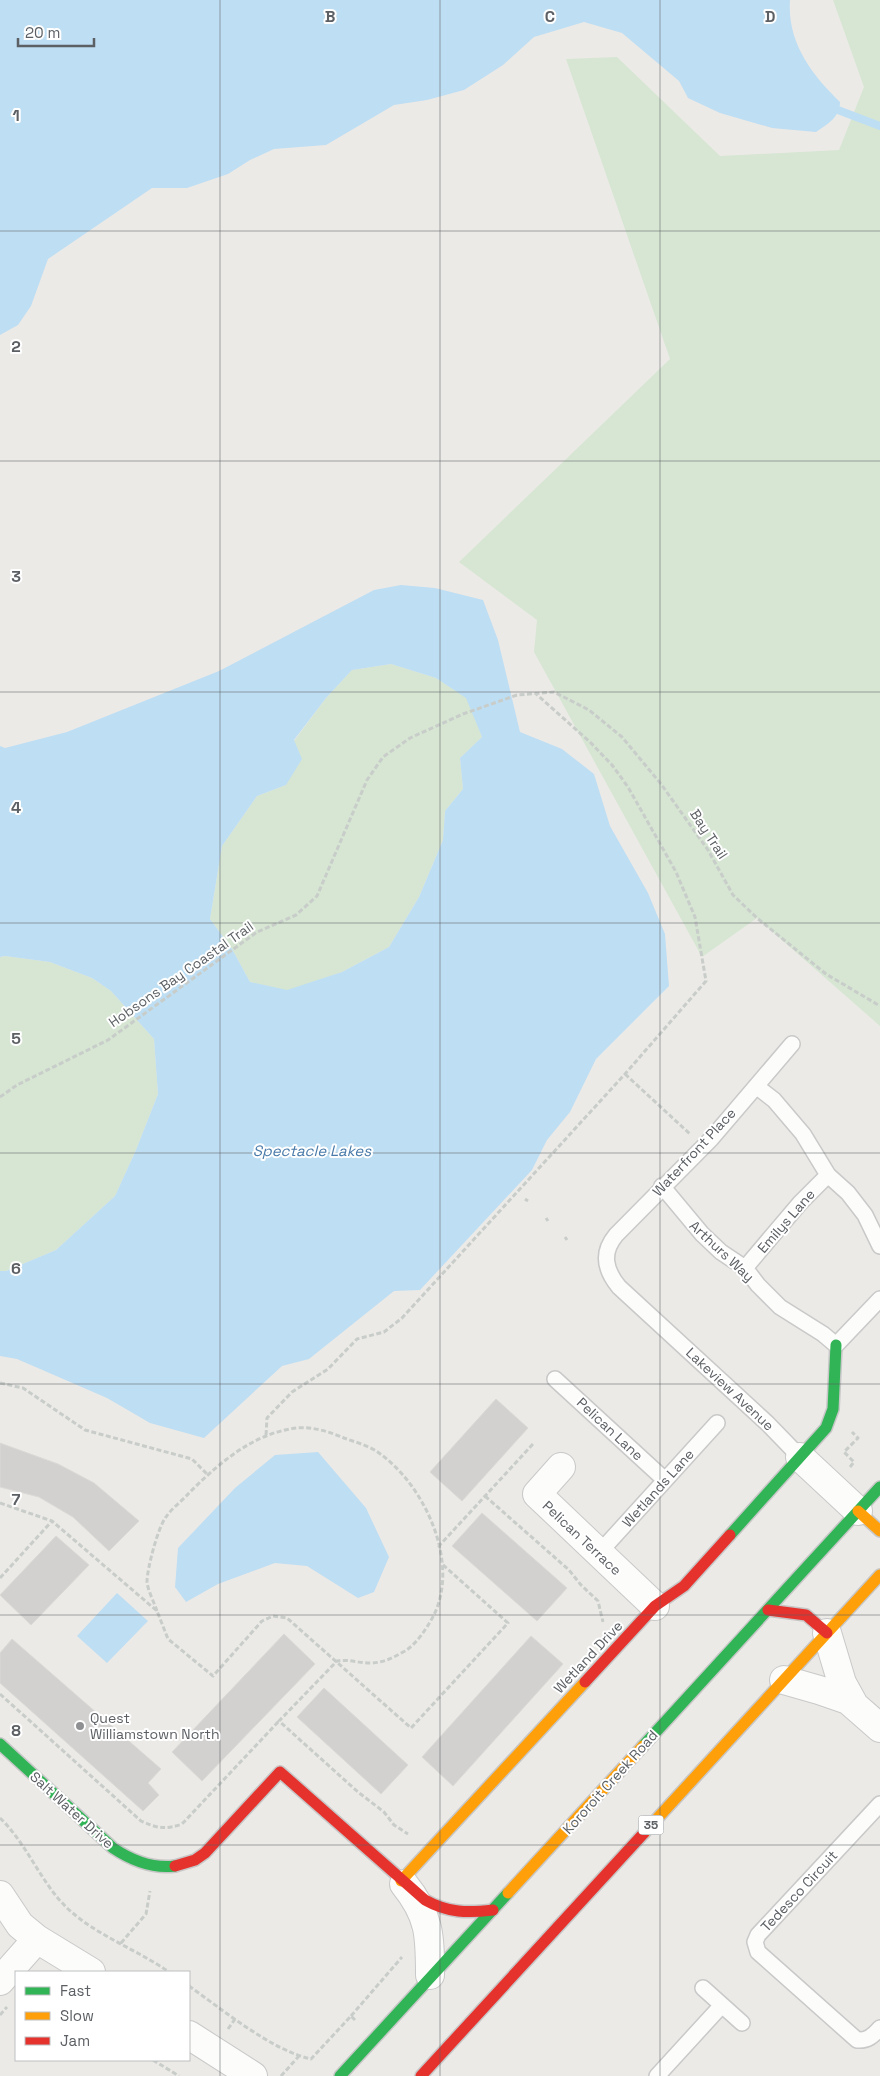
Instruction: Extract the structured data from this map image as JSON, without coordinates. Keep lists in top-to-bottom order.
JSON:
{
  "streets": {
    "main road": [
      "Wetland Drive",
      "Kororoit Creek Road",
      "Salt Water Drive",
      "35"
    ],
    "street": ["Lakeview Avenue", "Pelican Terrace"],
    "lane": [
      "Waterfront Place",
      "Emilys Lane",
      "Arthurs Way",
      "Pelican Lane",
      "Wetlands Lane",
      "Tedesco Circuit"
    ],
    "path": ["Bay Trail", "Hobsons Bay Coastal Trail"]
  },
  "crossings": [
    ["Bay Trail", "Hobsons Bay Coastal Trail"],
    ["Waterfront Place", "Arthurs Way"],
    ["Waterfront Place", "Lakeview Avenue"],
    ["Emilys Lane", "Arthurs Way"],
    ["Arthurs Way", "Wetland Drive"],
    ["Lakeview Avenue", "Wetland Drive"],
    ["Lakeview Avenue", "Kororoit Creek Road"],
    ["Pelican Lane", "Wetlands Lane"],
    ["Wetlands Lane", "Pelican Terrace"],
    ["Pelican Terrace", "Wetland Drive"],
    ["Wetland Drive", "Salt Water Drive"],
    ["Kororoit Creek Road", "Salt Water Drive"]
  ],
  "water": ["Spectacle Lakes"],
  "places": ["Quest Williamstown North"],
  "legend": ["Fast", "Slow", "Jam"],
  "scale_bar": "20 m",
  "grid": {
    "columns": ["B", "C", "D"],
    "rows": [
      "1",
      "2",
      "3",
      "4",
      "5",
      "6",
      "7",
      "8"
    ]
  }
}
